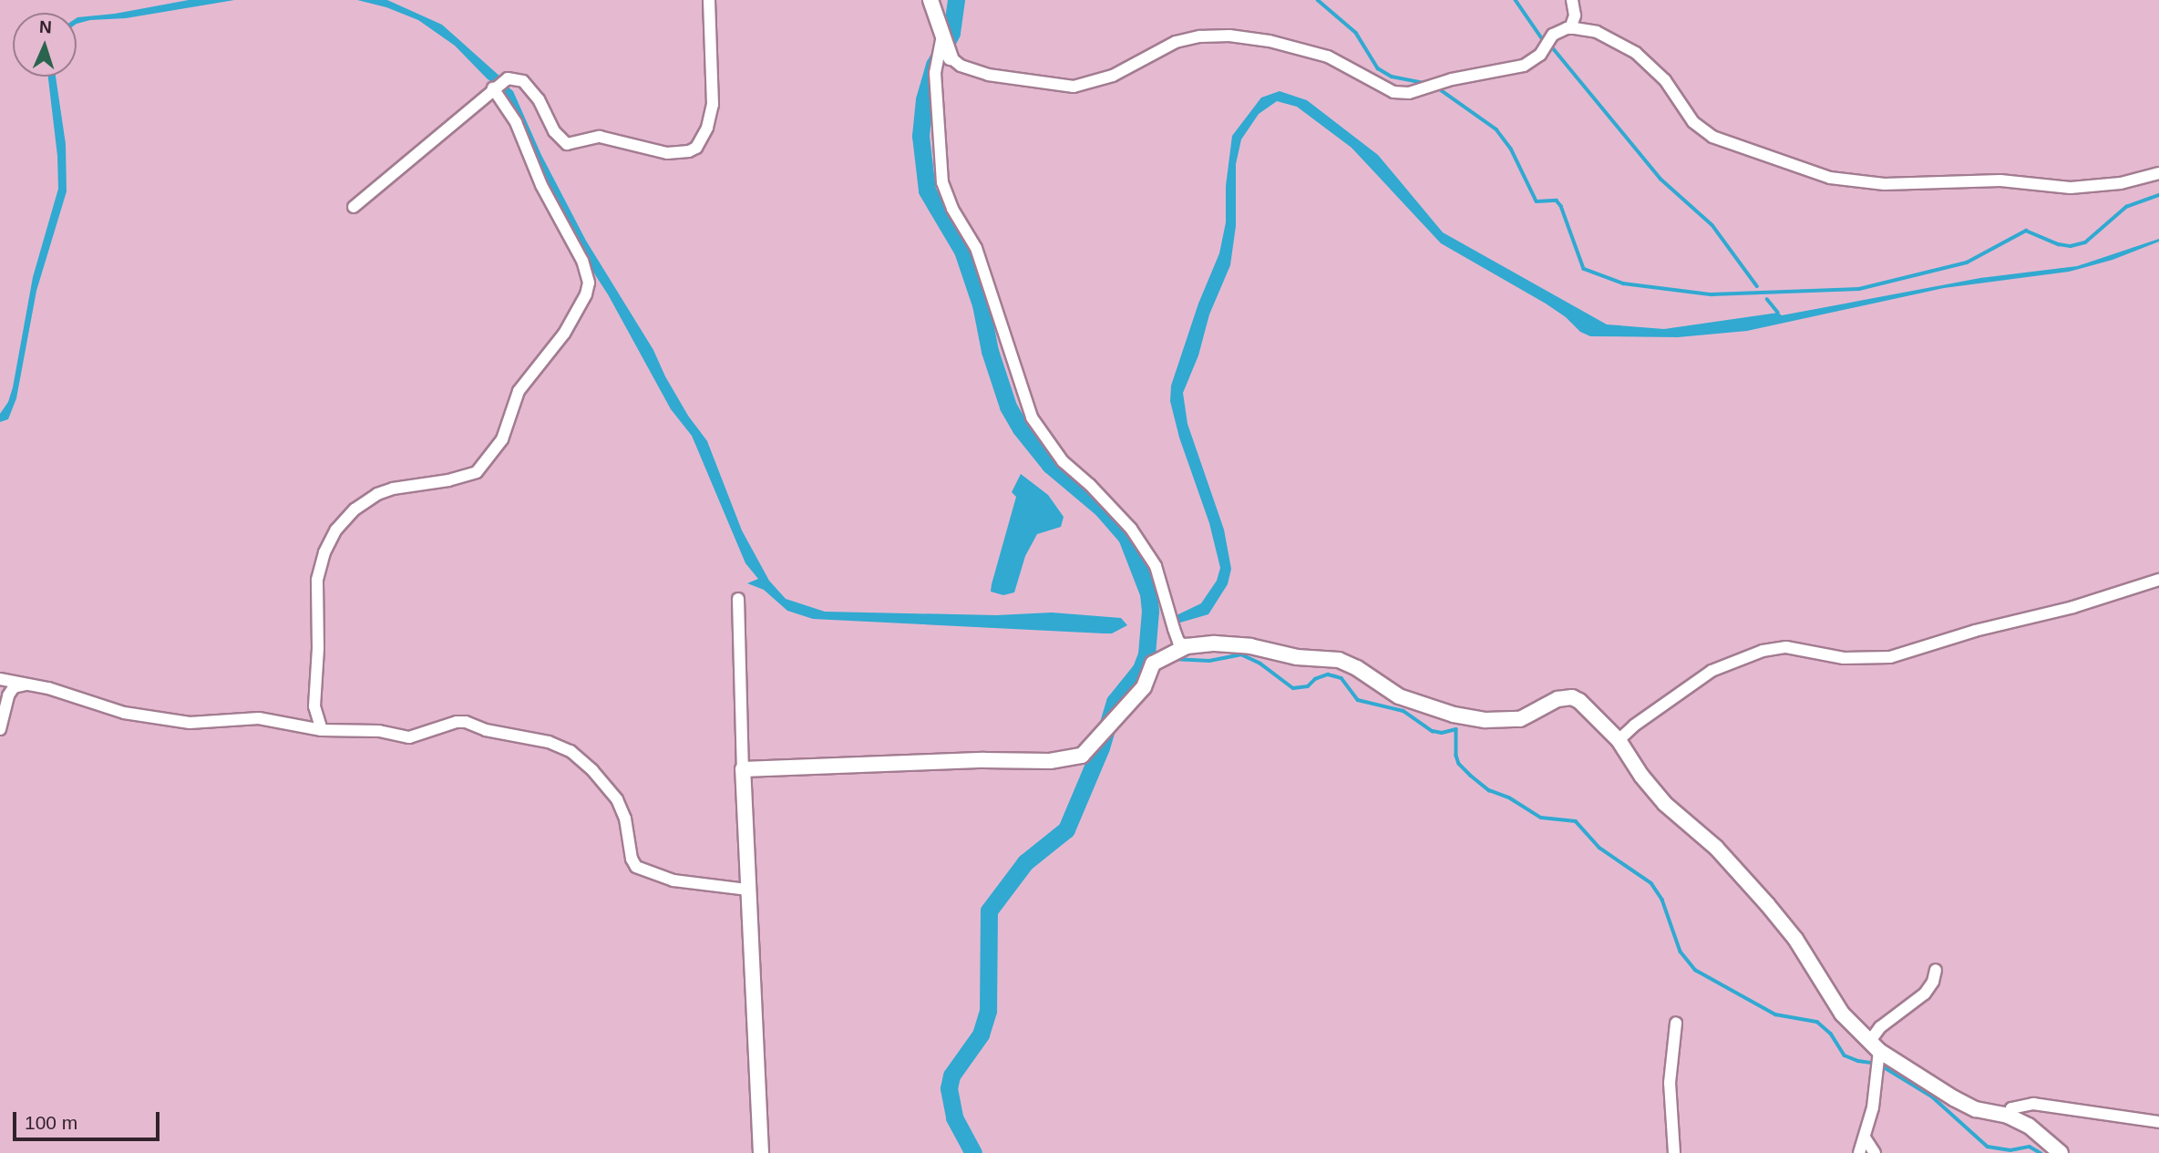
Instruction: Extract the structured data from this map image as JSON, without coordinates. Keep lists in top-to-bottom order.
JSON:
{
  "scale_bar": "100 m",
  "north": "top"
}
